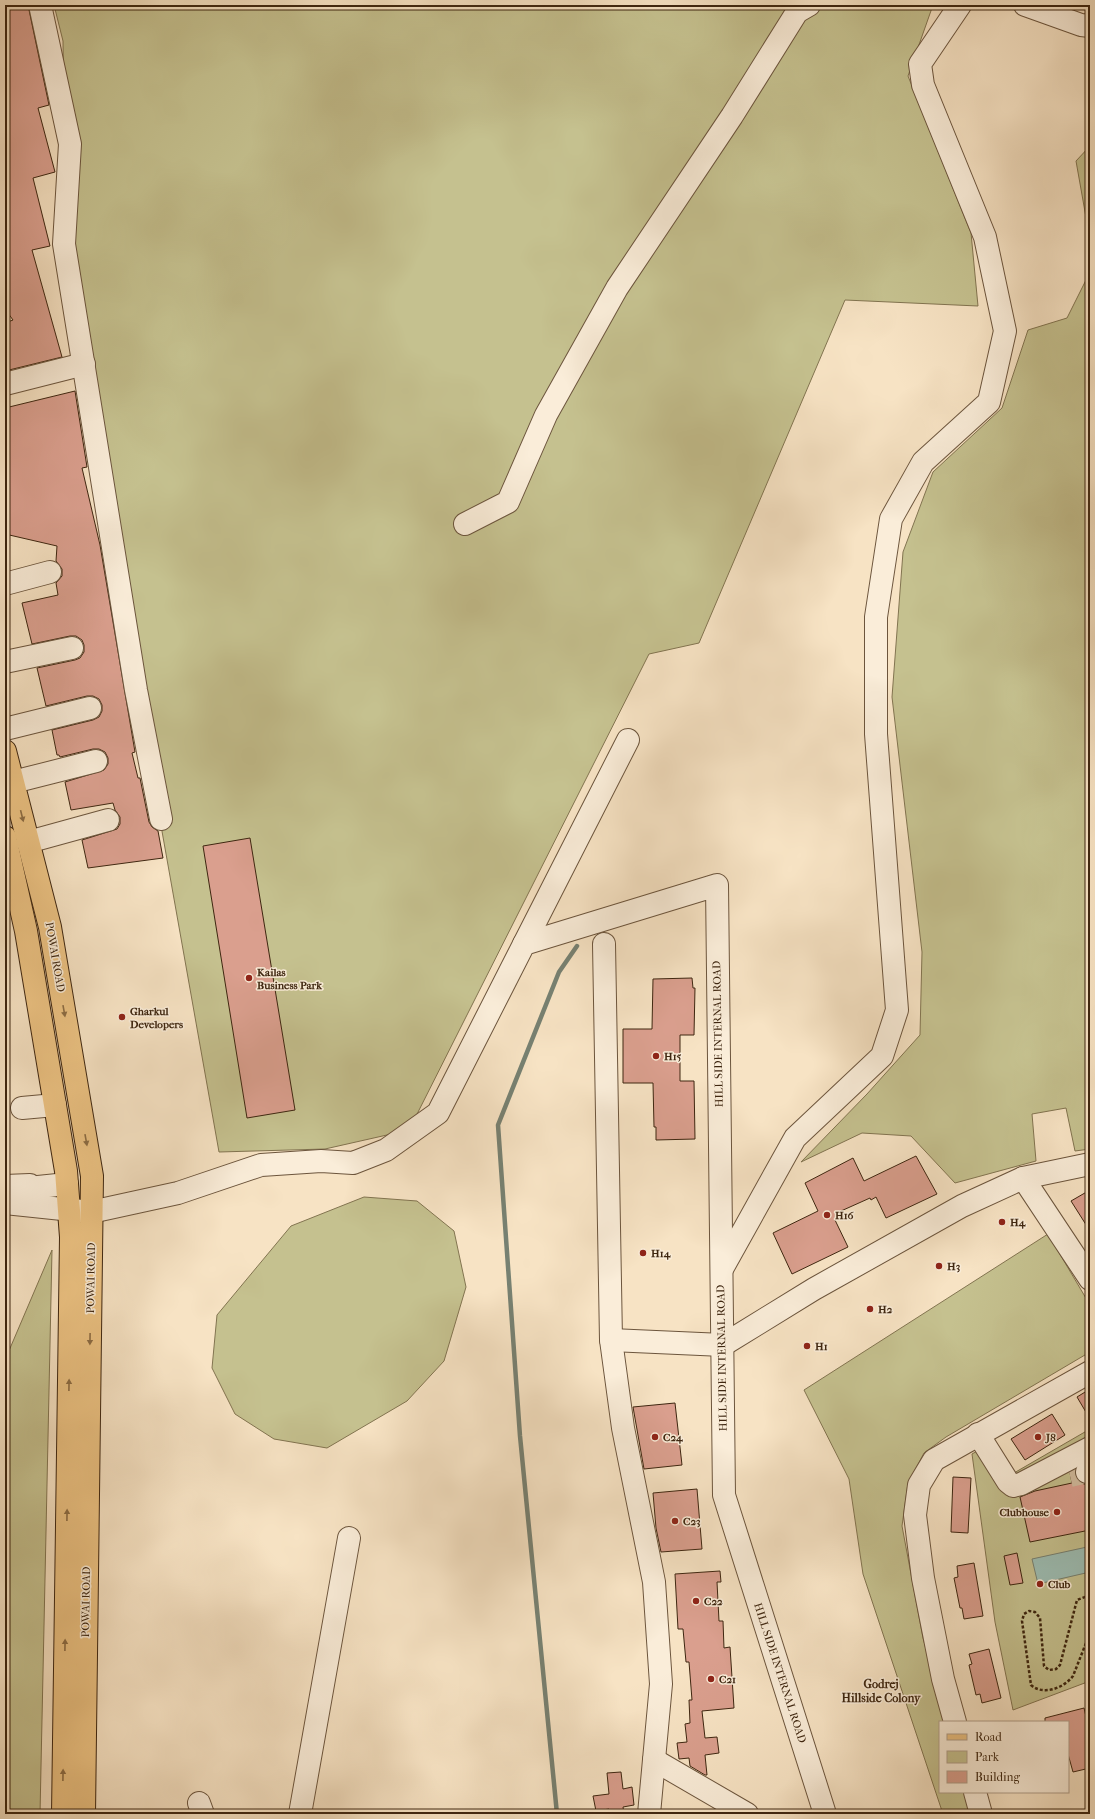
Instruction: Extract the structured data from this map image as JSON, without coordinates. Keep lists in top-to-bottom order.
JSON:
{
  "streets": {
    "main road": ["POWAI ROAD"],
    "street": ["HILL SIDE INTERNAL ROAD"]
  },
  "districts": ["Godrej Hillside Colony"],
  "places": [
    "Kailas Business Park",
    "Gharkul Developers",
    "H15",
    "H16",
    "H4",
    "H14",
    "H3",
    "H2",
    "H1",
    "C24",
    "J8",
    "Clubhouse",
    "C23",
    "Club",
    "C22",
    "C21"
  ],
  "legend": ["Road", "Park", "Building"]
}
